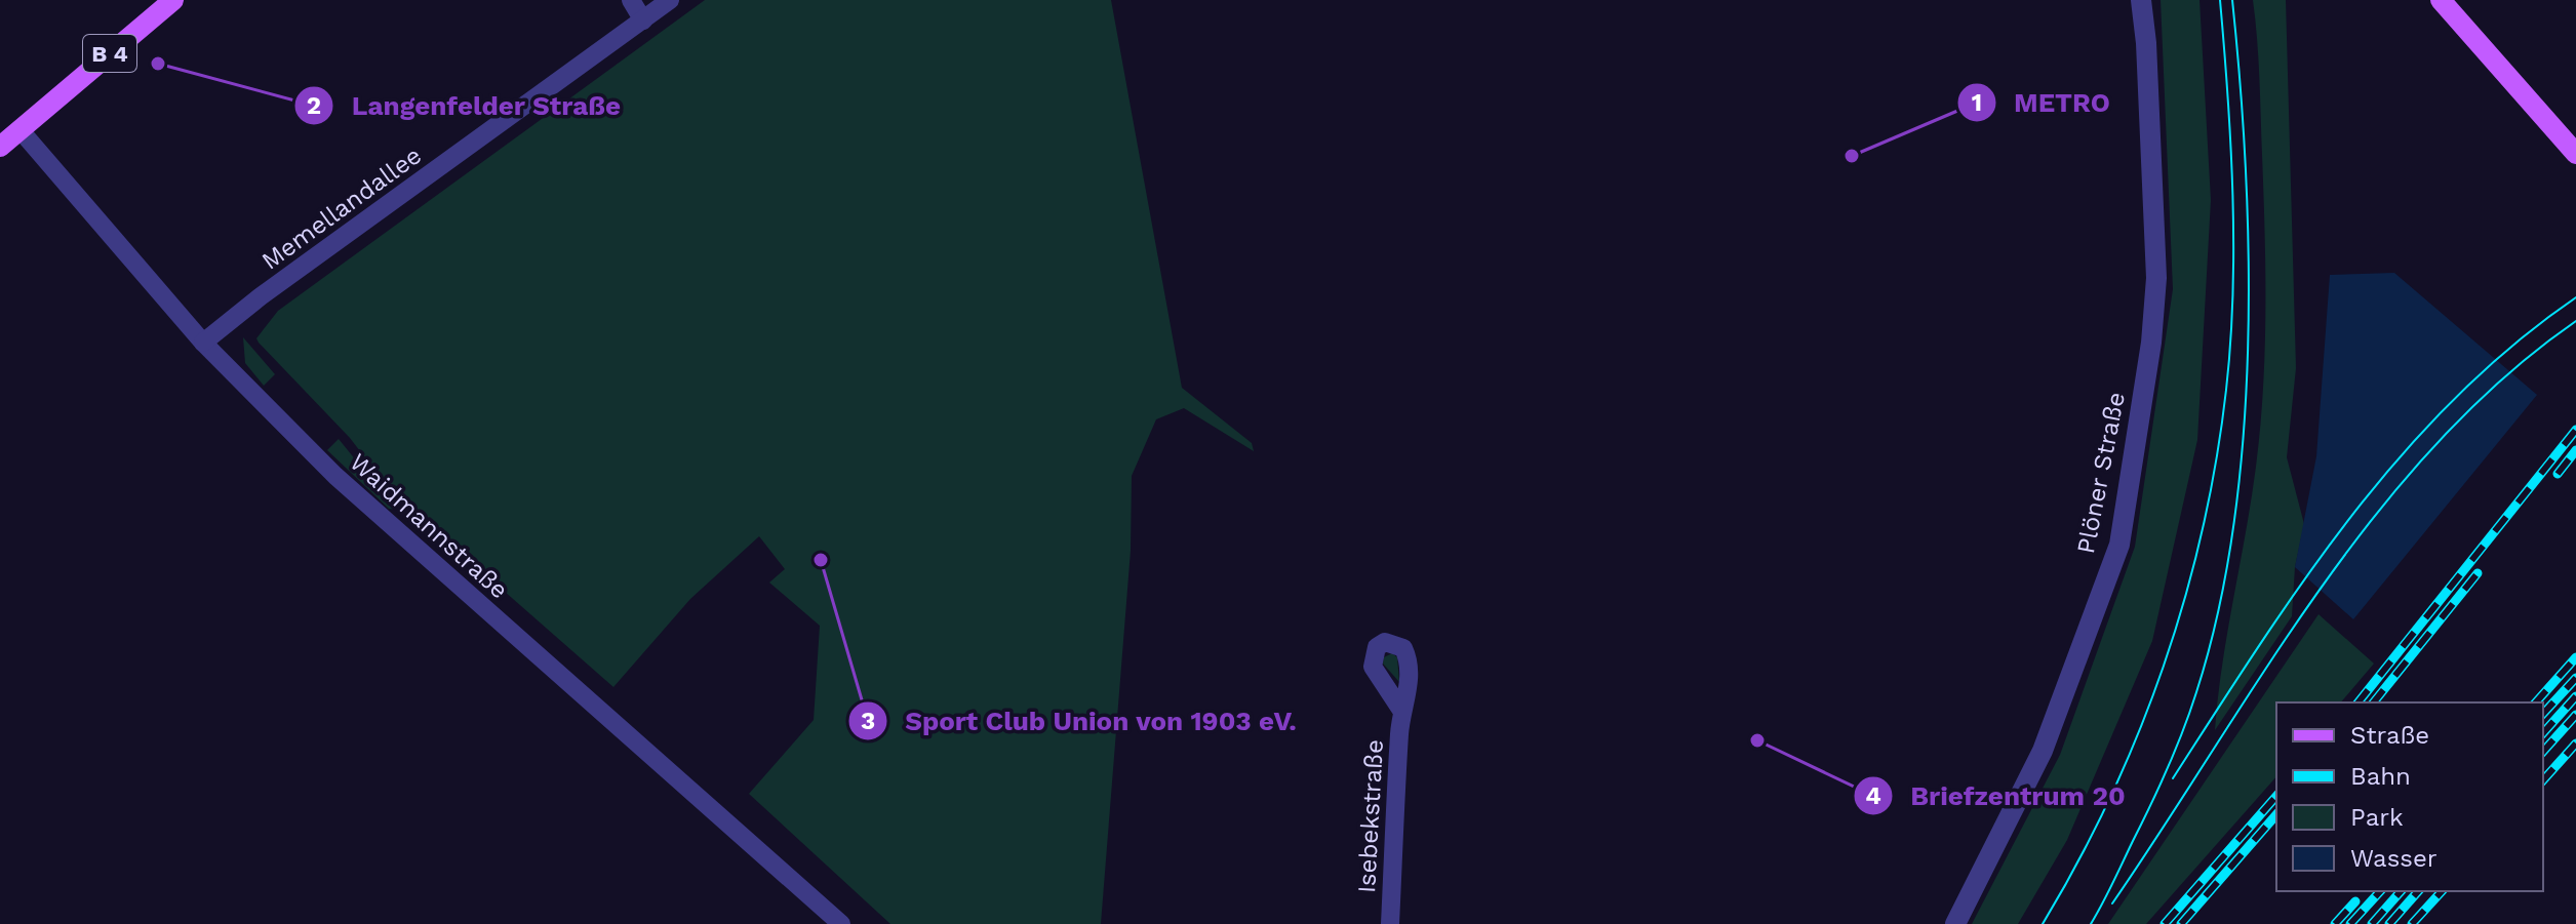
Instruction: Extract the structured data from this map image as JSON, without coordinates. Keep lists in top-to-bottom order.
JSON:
{
  "streets": {
    "main road": ["B 4"],
    "street": [
      "Memellandallee",
      "Plöner Straße",
      "Waidmannstraße",
      "Isebekstraße"
    ]
  },
  "crossings": [
    ["B 4", "Waidmannstraße"],
    ["Memellandallee", "Waidmannstraße"]
  ],
  "places": [
    "Langenfelder Straße",
    "METRO",
    "Sport Club Union von 1903 eV.",
    "Briefzentrum 20"
  ],
  "legend": [
    "Straße",
    "Bahn",
    "Park",
    "Wasser"
  ]
}
